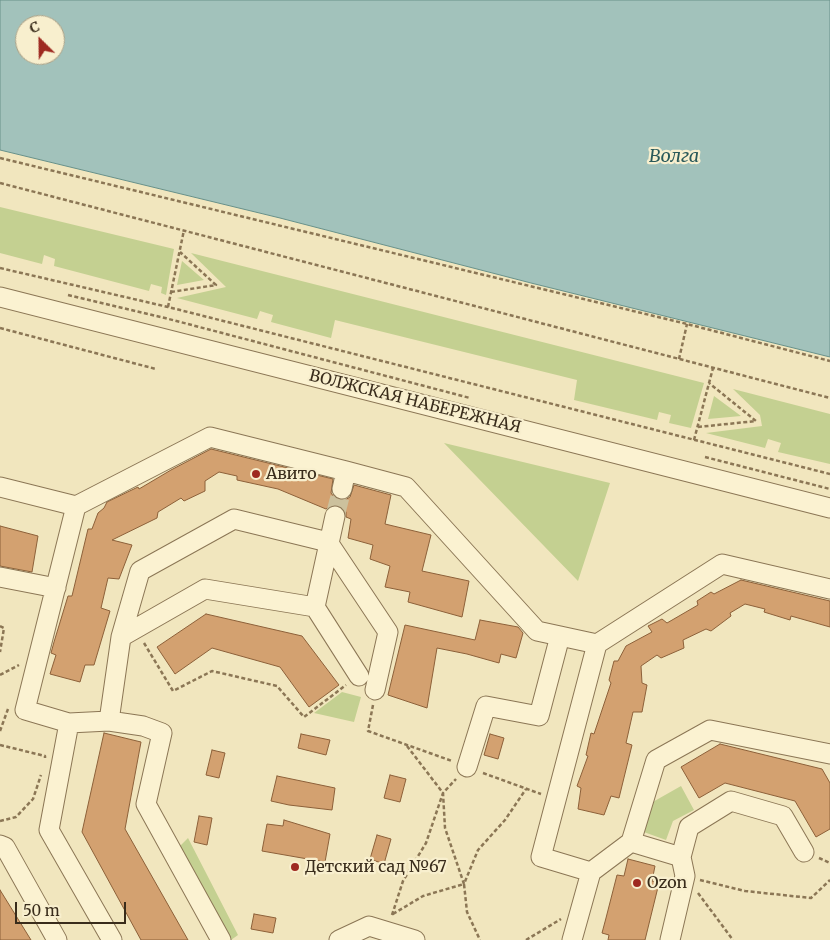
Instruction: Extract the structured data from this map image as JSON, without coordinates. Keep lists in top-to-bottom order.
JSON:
{
  "streets": {
    "street": ["ВОЛЖСКАЯ НАБЕРЕЖНАЯ"]
  },
  "water": ["Волга"],
  "places": ["Авито", "Детский сад №67", "Ozon"],
  "scale_bar": "50 m",
  "north": "top left"
}
